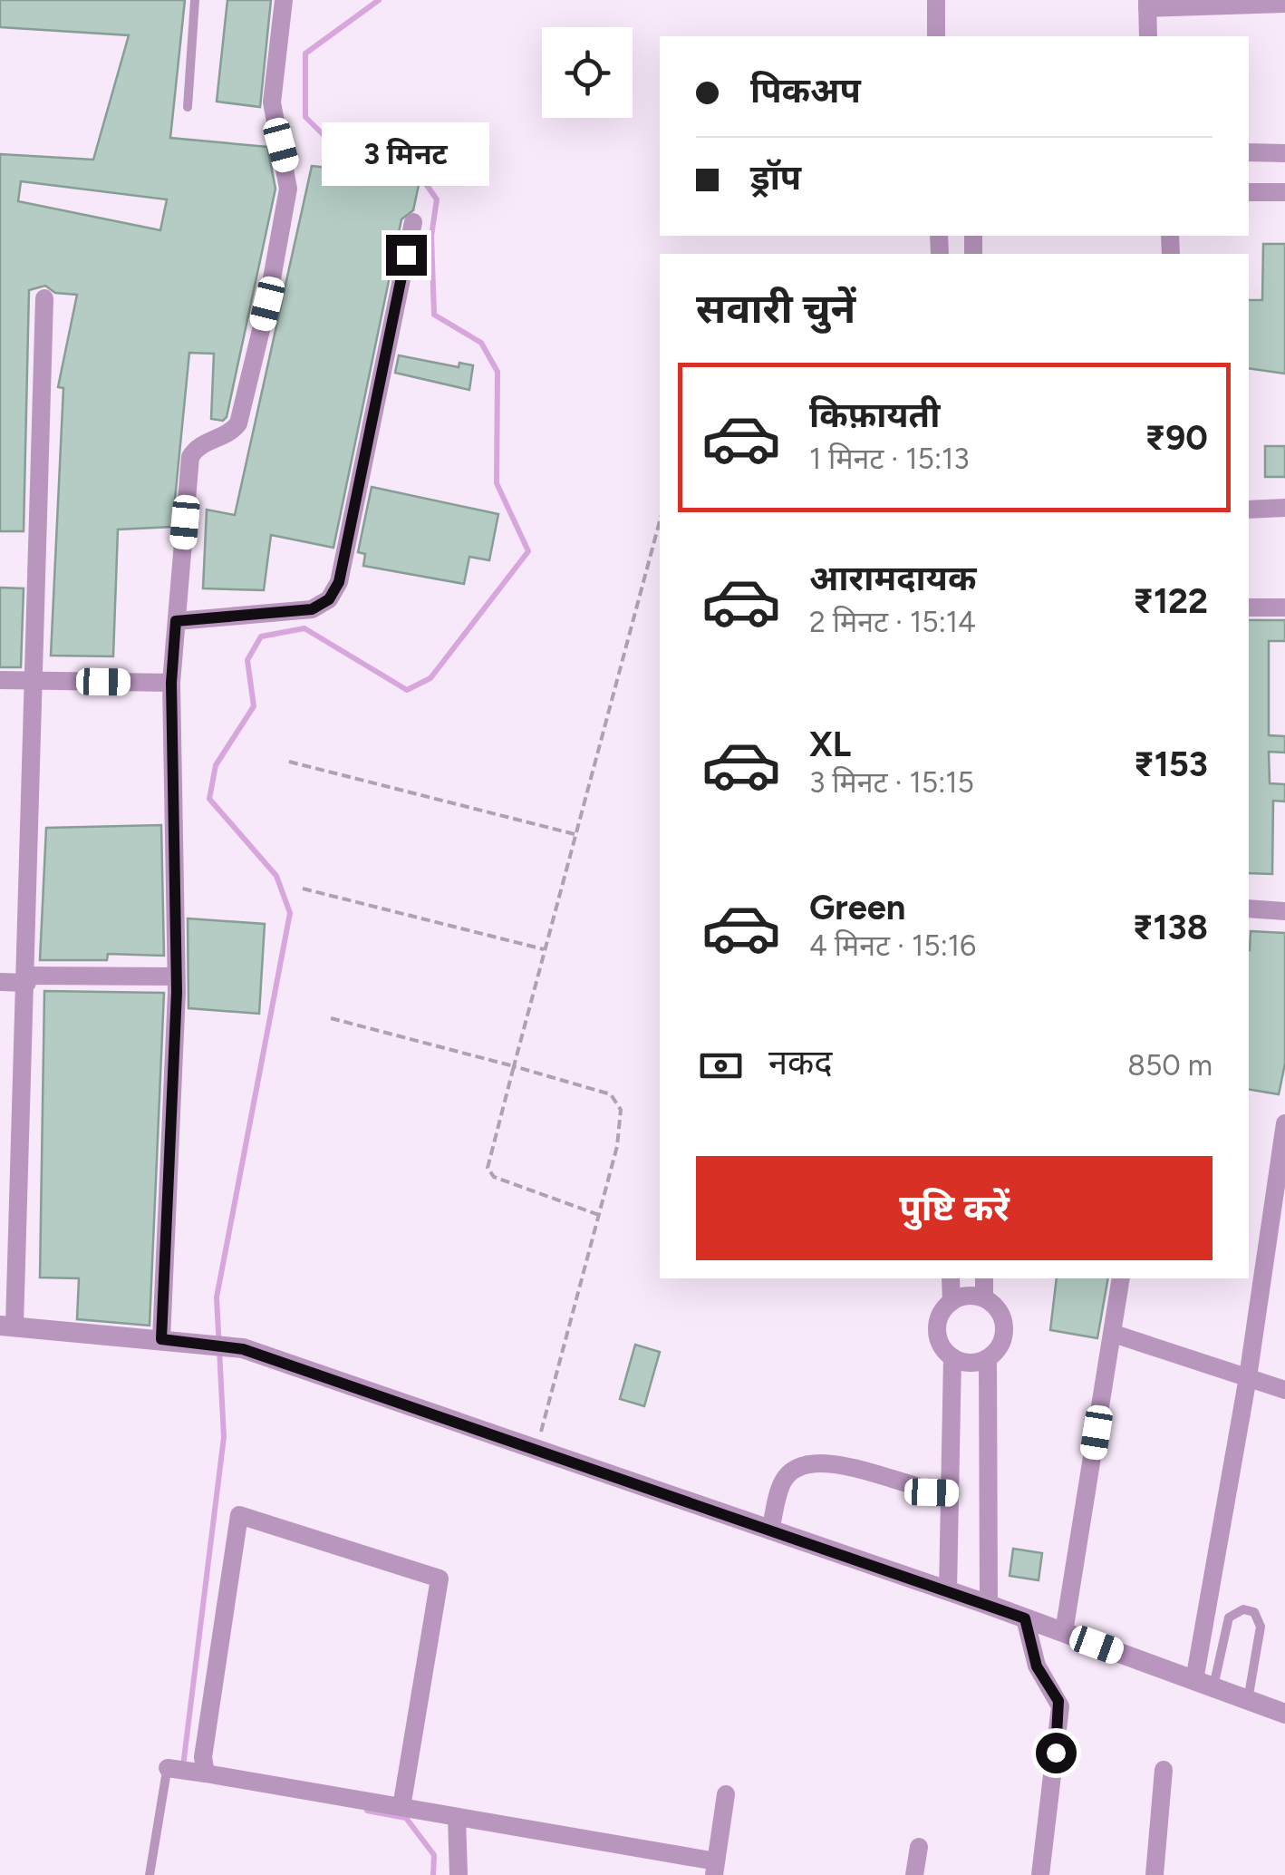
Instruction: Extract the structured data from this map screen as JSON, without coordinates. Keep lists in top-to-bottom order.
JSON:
{
  "page": {
    "banner": ["पिकअप", "ड्रॉप"],
    "bubble": "3 मिनट",
    "heading": "सवारी चुनें",
    "list": [
      {
        "name": "किफ़ायती",
        "note": "1 मिनट · 15:13",
        "value": "₹90"
      },
      {
        "name": "आरामदायक",
        "note": "2 मिनट · 15:14",
        "value": "₹122"
      },
      {
        "name": "XL",
        "note": "3 मिनट · 15:15",
        "value": "₹153"
      },
      {
        "name": "Green",
        "note": "4 मिनट · 15:16",
        "value": "₹138"
      }
    ],
    "pay": ["नकद", "850 m"],
    "buttons": "पुष्टि करें"
  }
}
